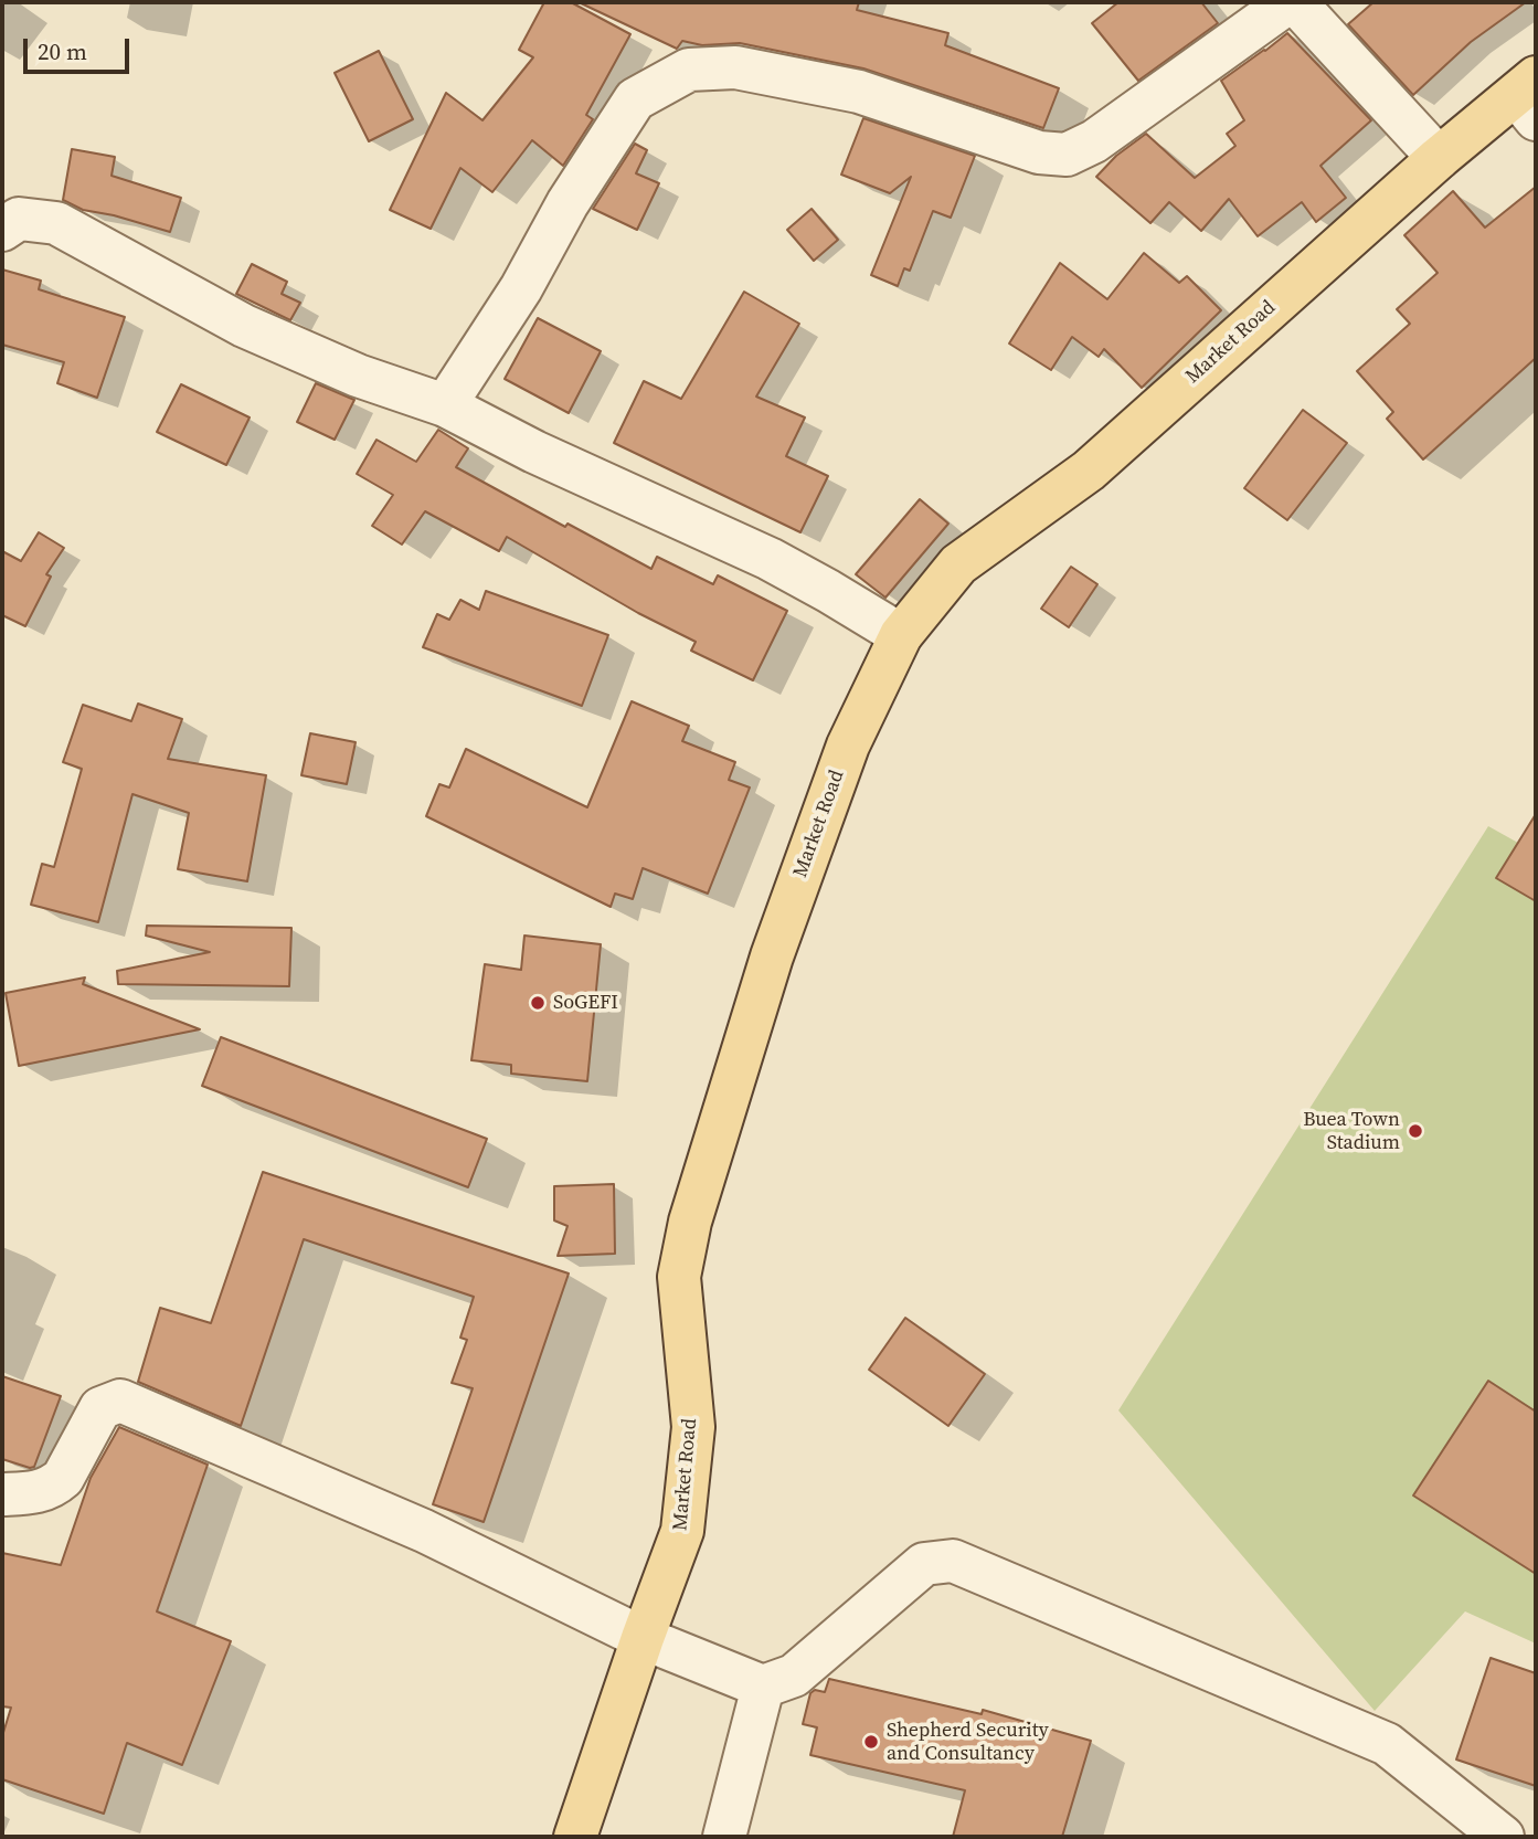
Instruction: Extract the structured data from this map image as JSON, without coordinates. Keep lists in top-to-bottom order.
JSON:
{
  "streets": {
    "main road": ["Market Road"]
  },
  "places": ["SoGEFI", "Buea Town Stadium", "Shepherd Security and Consultancy"],
  "scale_bar": "20 m"
}
